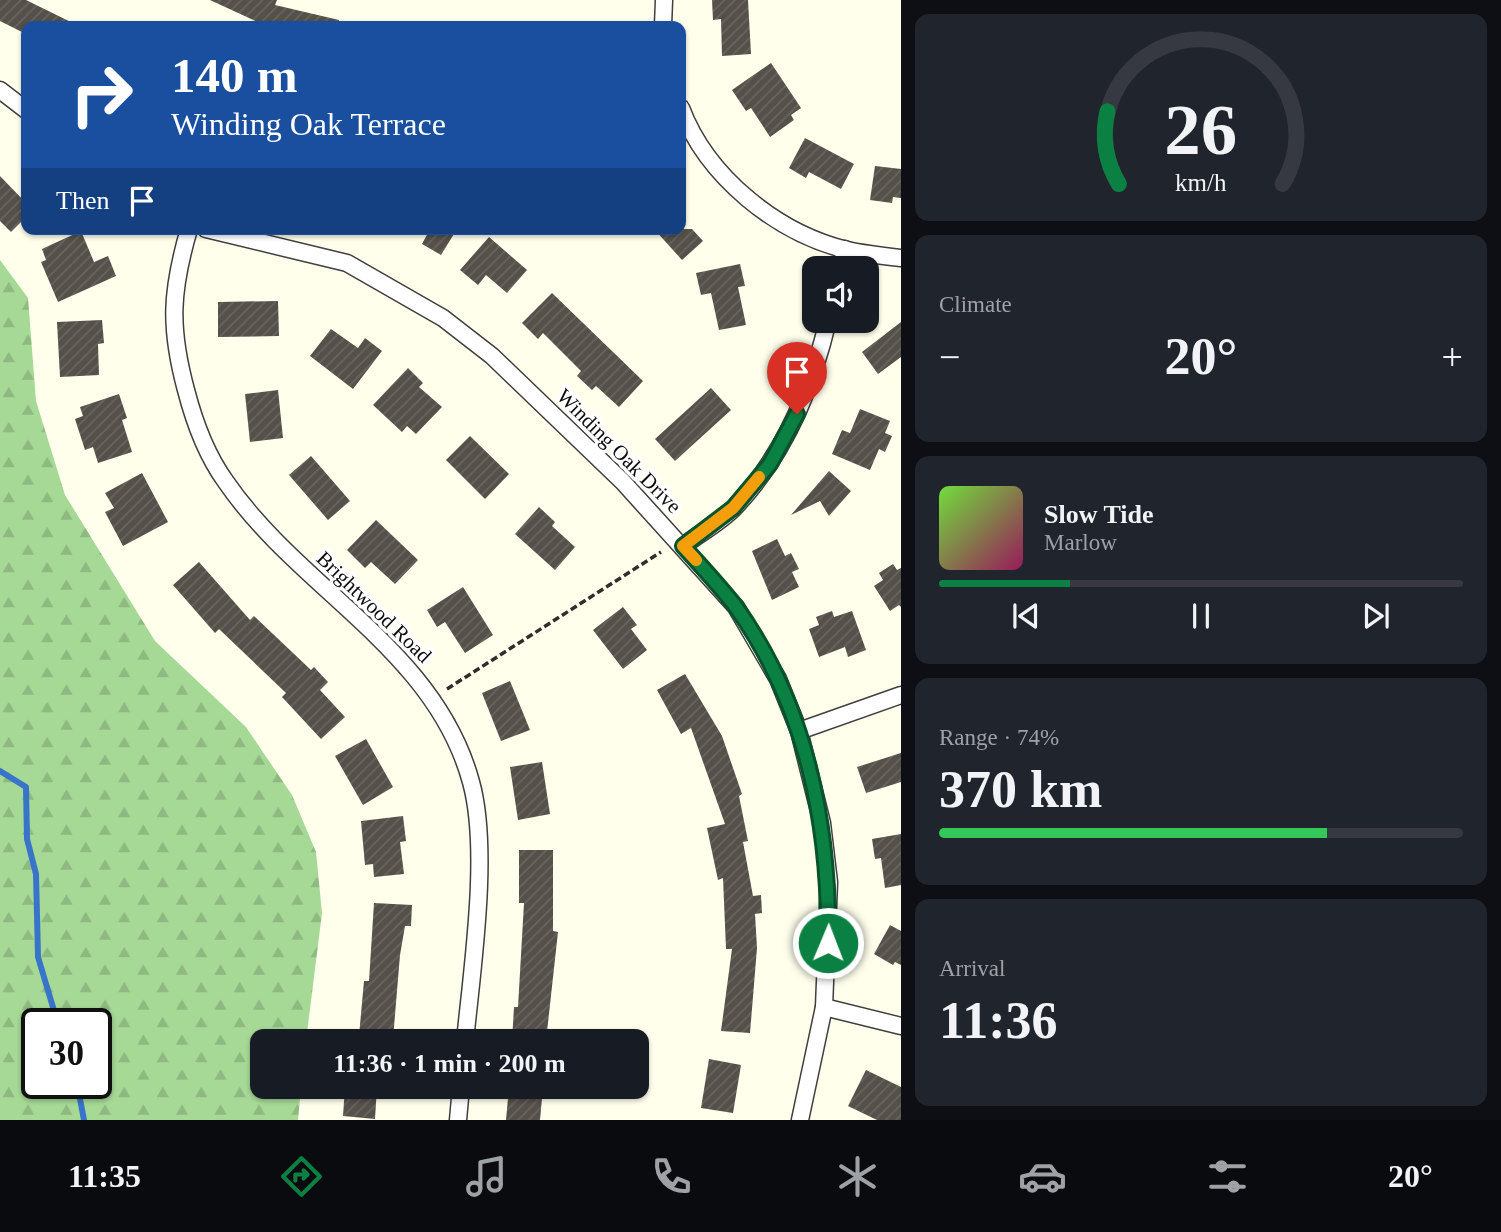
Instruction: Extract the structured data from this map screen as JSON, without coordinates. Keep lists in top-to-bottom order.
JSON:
{
  "streets": {
    "street": ["Winding Oak Drive", "Brightwood Road"]
  },
  "page": {
    "turn": ["140 m", "Winding Oak Terrace"],
    "then": "Then",
    "tile": [
      "Climate",
      ["Range · 74%", "370 km"],
      ["Arrival", "11:36"]
    ],
    "heat": ["−", "20°", "+"],
    "song": ["Slow Tide", "Marlow"],
    "limit": "30",
    "trip": "11:36 · 1 min · 200 m",
    "tabs": ["11:35", "20°"],
    "gauge": ["26", "km/h"]
  }
}
